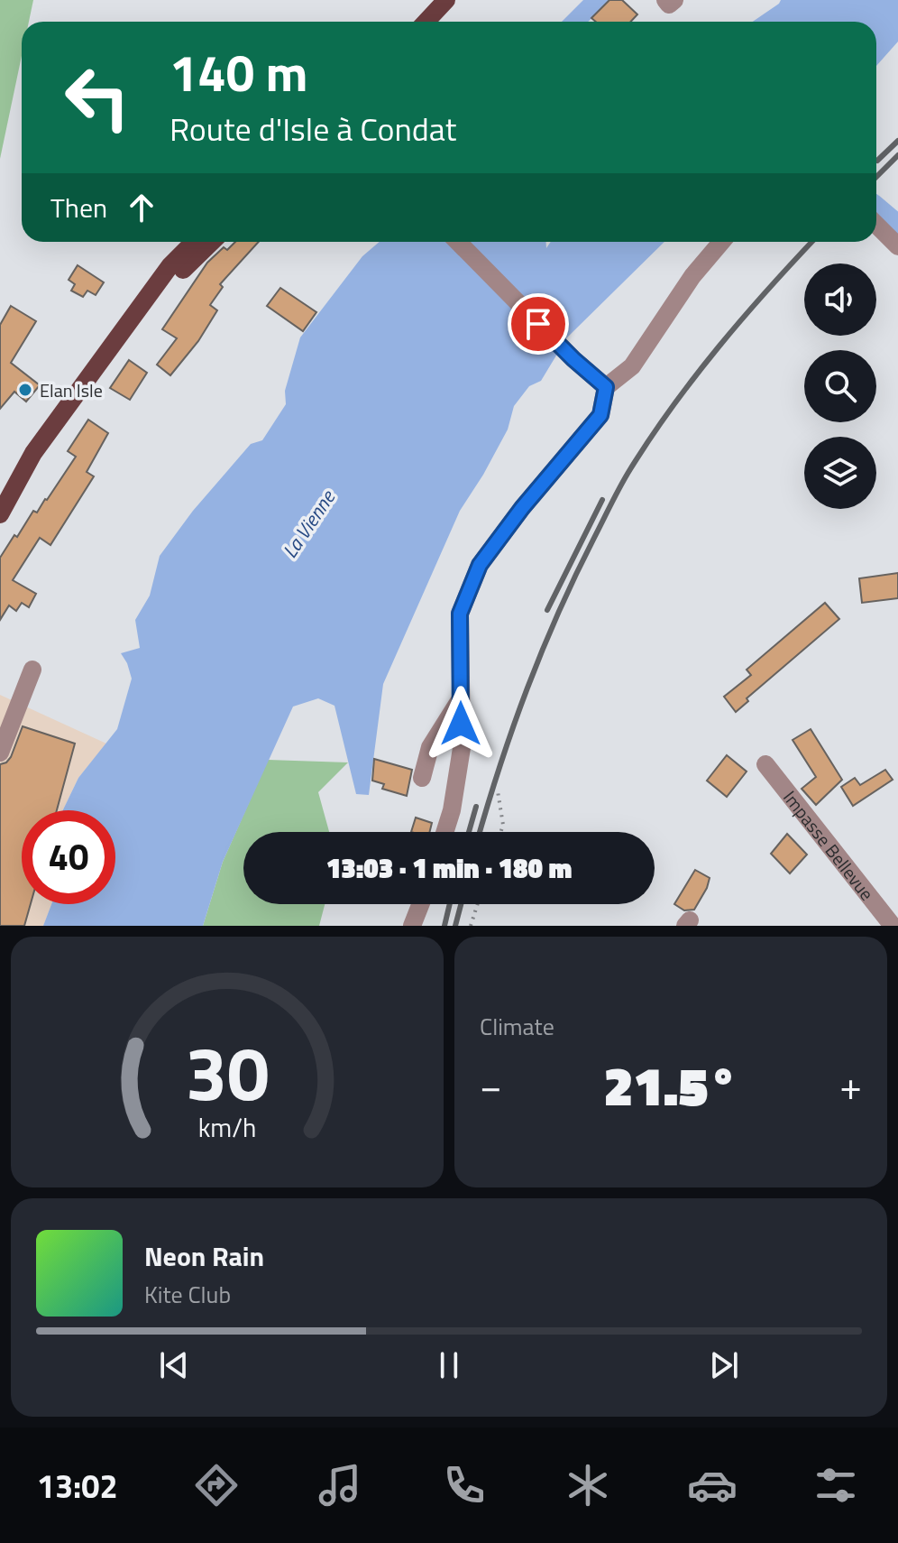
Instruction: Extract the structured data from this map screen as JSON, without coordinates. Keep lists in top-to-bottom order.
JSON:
{
  "streets": {
    "street": ["Impasse Bellevue"]
  },
  "water": ["La Vienne"],
  "places": ["Elan Isle"],
  "page": {
    "turn": ["140 m", "Route d'Isle à Condat"],
    "then": "Then",
    "limit": "40",
    "trip": "13:03 · 1 min · 180 m",
    "tile": "Climate",
    "heat": ["−", "21.5°", "+"],
    "song": ["Neon Rain", "Kite Club"],
    "tabs": "13:02",
    "gauge": ["30", "km/h"]
  }
}
